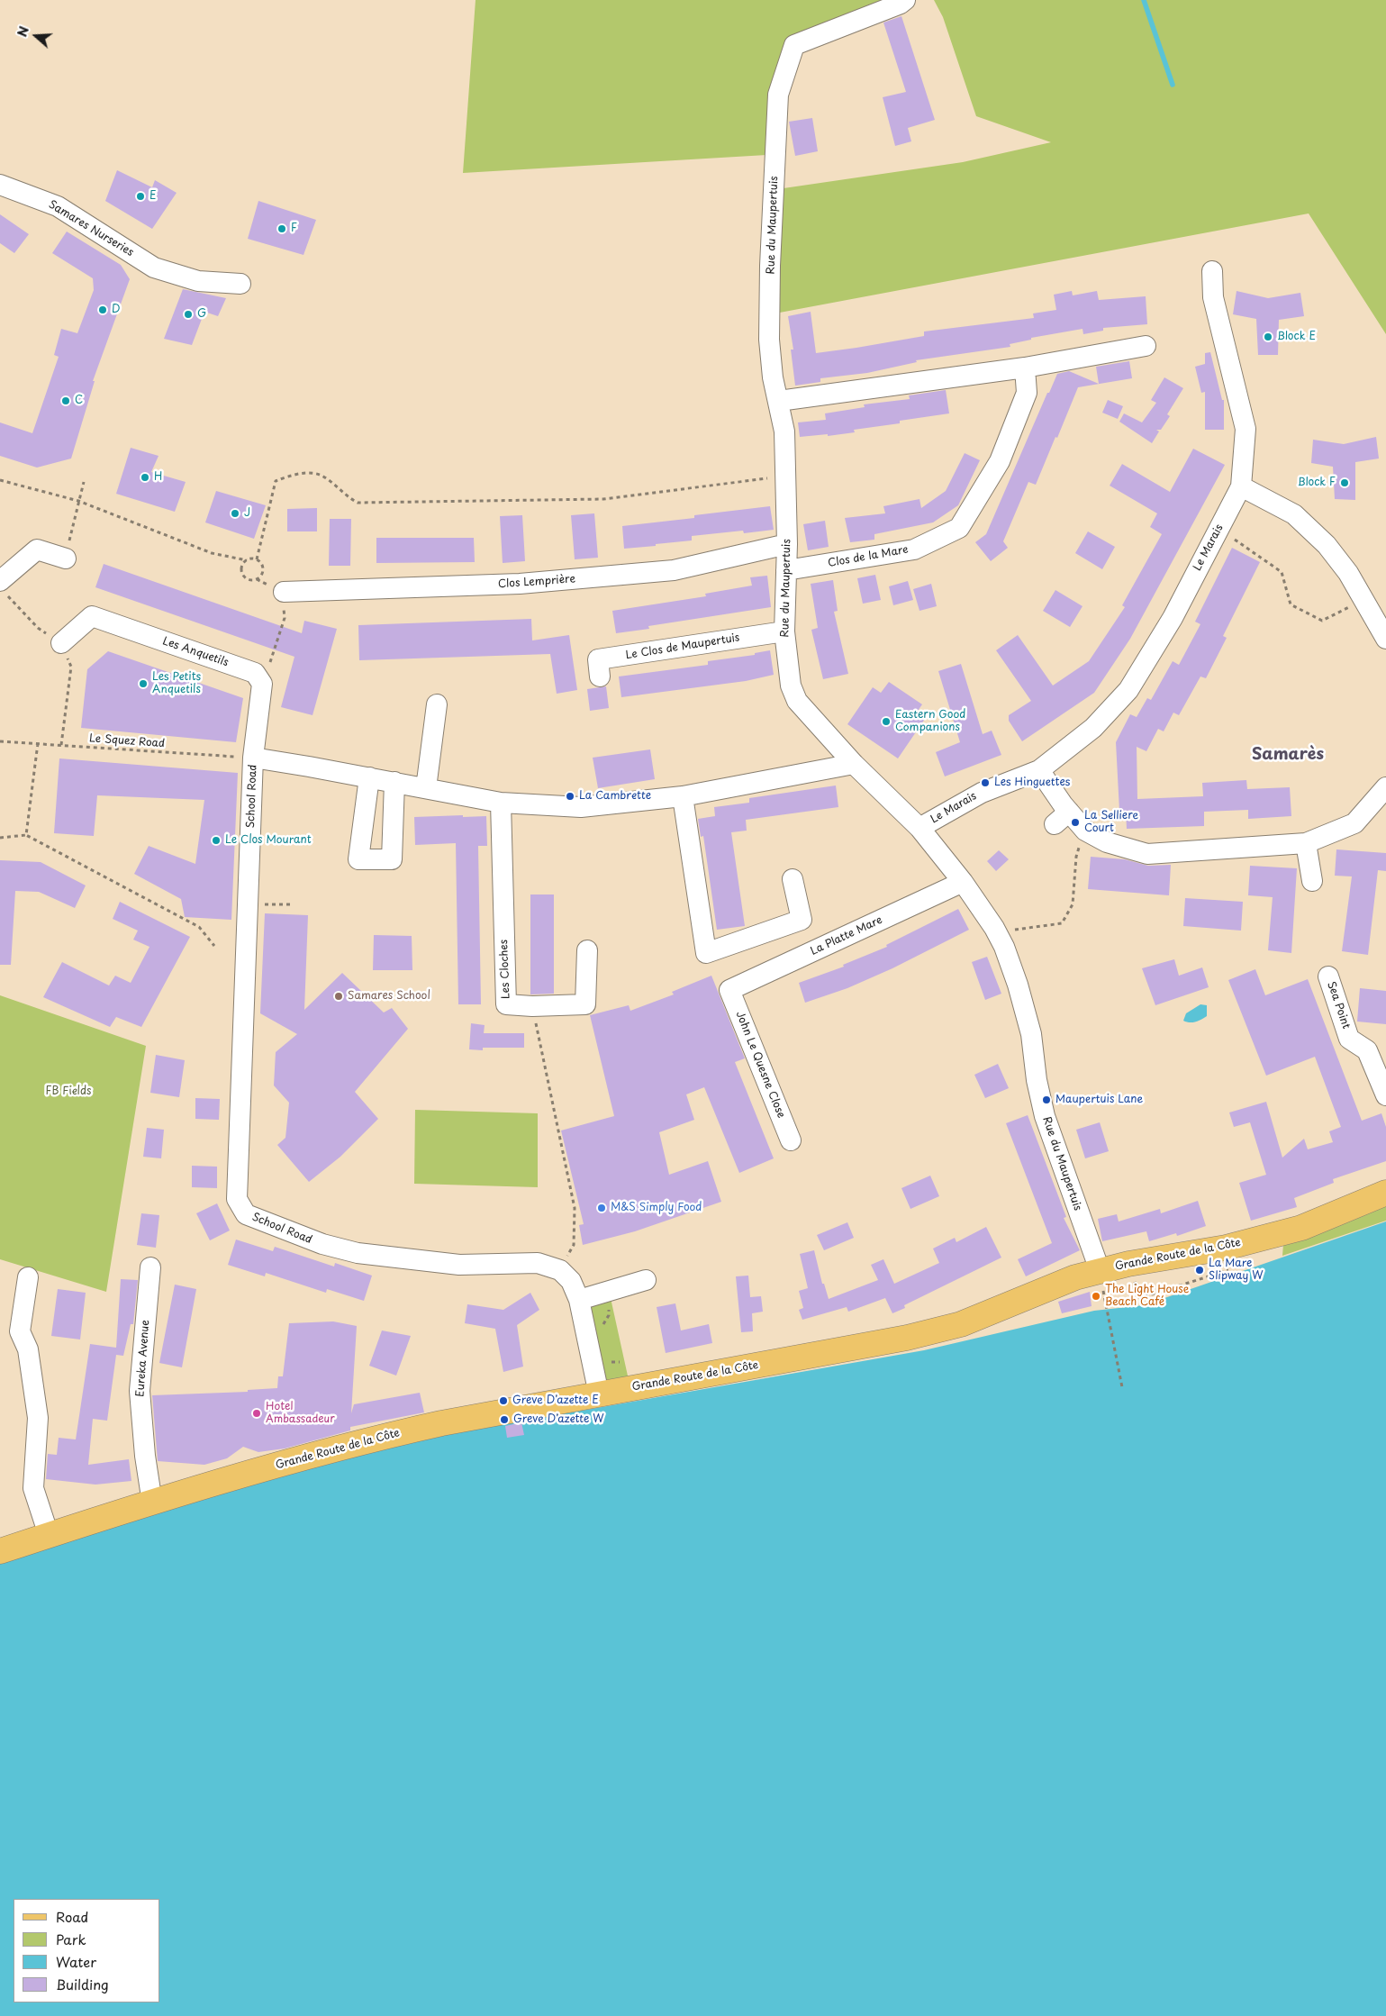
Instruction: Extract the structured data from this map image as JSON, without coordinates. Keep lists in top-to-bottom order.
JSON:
{
  "streets": {
    "main road": ["Grande Route de la Côte"],
    "street": [
      "Rue du Maupertuis",
      "Samares Nurseries",
      "Le Marais",
      "Clos de la Mare",
      "Clos Lemprière",
      "Le Clos de Maupertuis",
      "Les Anquetils",
      "School Road",
      "La Platte Mare",
      "Les Cloches",
      "Sea Point",
      "John Le Quesne Close",
      "Eureka Avenue"
    ],
    "path": ["Le Squez Road"]
  },
  "crossings": [
    ["Rue du Maupertuis", "Le Marais"],
    ["Rue du Maupertuis", "Clos de la Mare"],
    ["Rue du Maupertuis", "Clos Lemprière"],
    ["Rue du Maupertuis", "Le Clos de Maupertuis"],
    ["Rue du Maupertuis", "La Platte Mare"],
    ["Rue du Maupertuis", "Grande Route de la Côte"],
    ["Le Squez Road", "School Road"],
    ["La Platte Mare", "John Le Quesne Close"],
    ["Grande Route de la Côte", "Eureka Avenue"]
  ],
  "districts": ["Samarès"],
  "parks": ["FB Fields"],
  "places": [
    "E",
    "F",
    "D",
    "G",
    "Block E",
    "C",
    "H",
    "Block F",
    "J",
    "Les Petits Anquetils",
    "Eastern Good Companions",
    "Les Hinguettes",
    "La Cambrette",
    "La Selliere Court",
    "Le Clos Mourant",
    "Samares School",
    "Maupertuis Lane",
    "M&S Simply Food",
    "La Mare Slipway W",
    "The Light House Beach Café",
    "Greve D'azette E",
    "Hotel Ambassadeur",
    "Greve D'azette W"
  ],
  "legend": [
    "Road",
    "Park",
    "Water",
    "Building"
  ],
  "north": "left"
}
